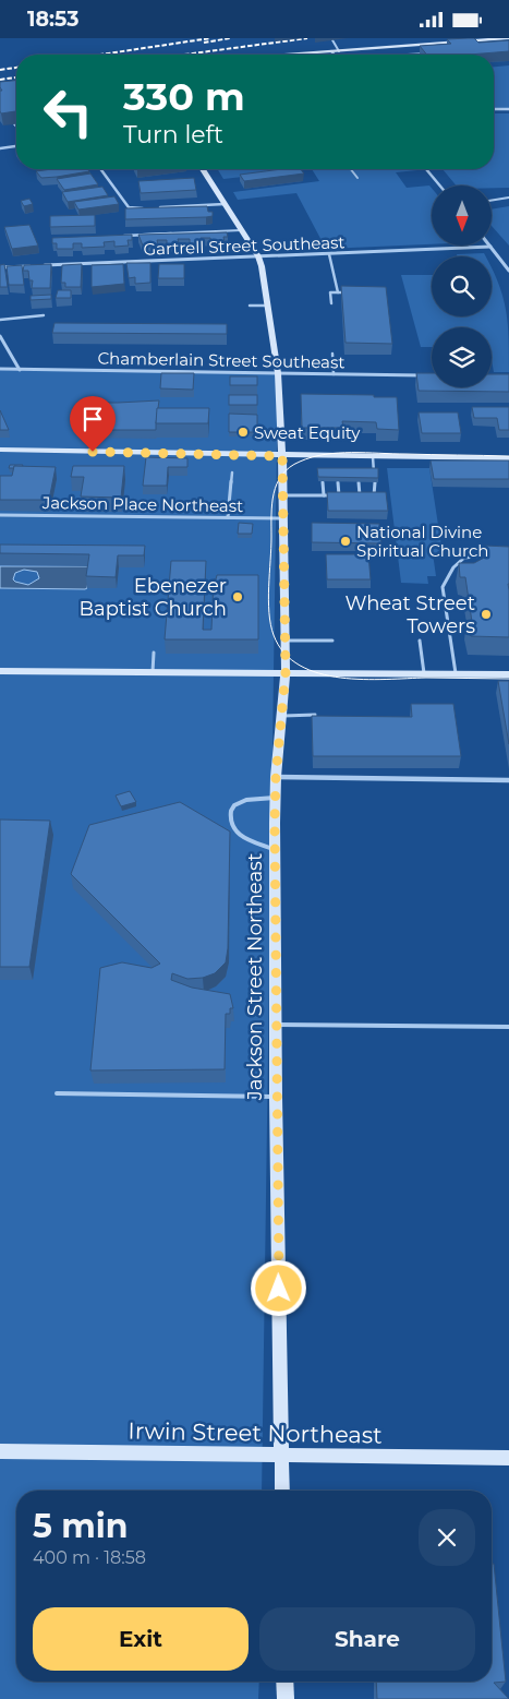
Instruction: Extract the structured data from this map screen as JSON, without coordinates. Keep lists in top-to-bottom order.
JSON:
{
  "streets": {
    "street": [
      "Gartrell Street Southeast",
      "Chamberlain Street Southeast",
      "Jackson Street Northeast",
      "Irwin Street Northeast"
    ],
    "lane": ["Jackson Place Northeast"]
  },
  "crossings": [
    ["Gartrell Street Southeast", "Jackson Street Northeast"],
    ["Chamberlain Street Southeast", "Jackson Street Northeast"],
    ["Jackson Place Northeast", "Jackson Street Northeast"],
    ["Jackson Street Northeast", "Irwin Street Northeast"]
  ],
  "places": [
    "Sweat Equity",
    "National Divine Spiritual Church",
    "Ebenezer Baptist Church",
    "Wheat Street Towers"
  ],
  "north": "bottom",
  "page": {
    "status": "18:53",
    "turn": ["330 m", "Turn left"],
    "heading": ["5 min", "400 m · 18:58"],
    "buttons": ["Exit", "Share"]
  }
}
